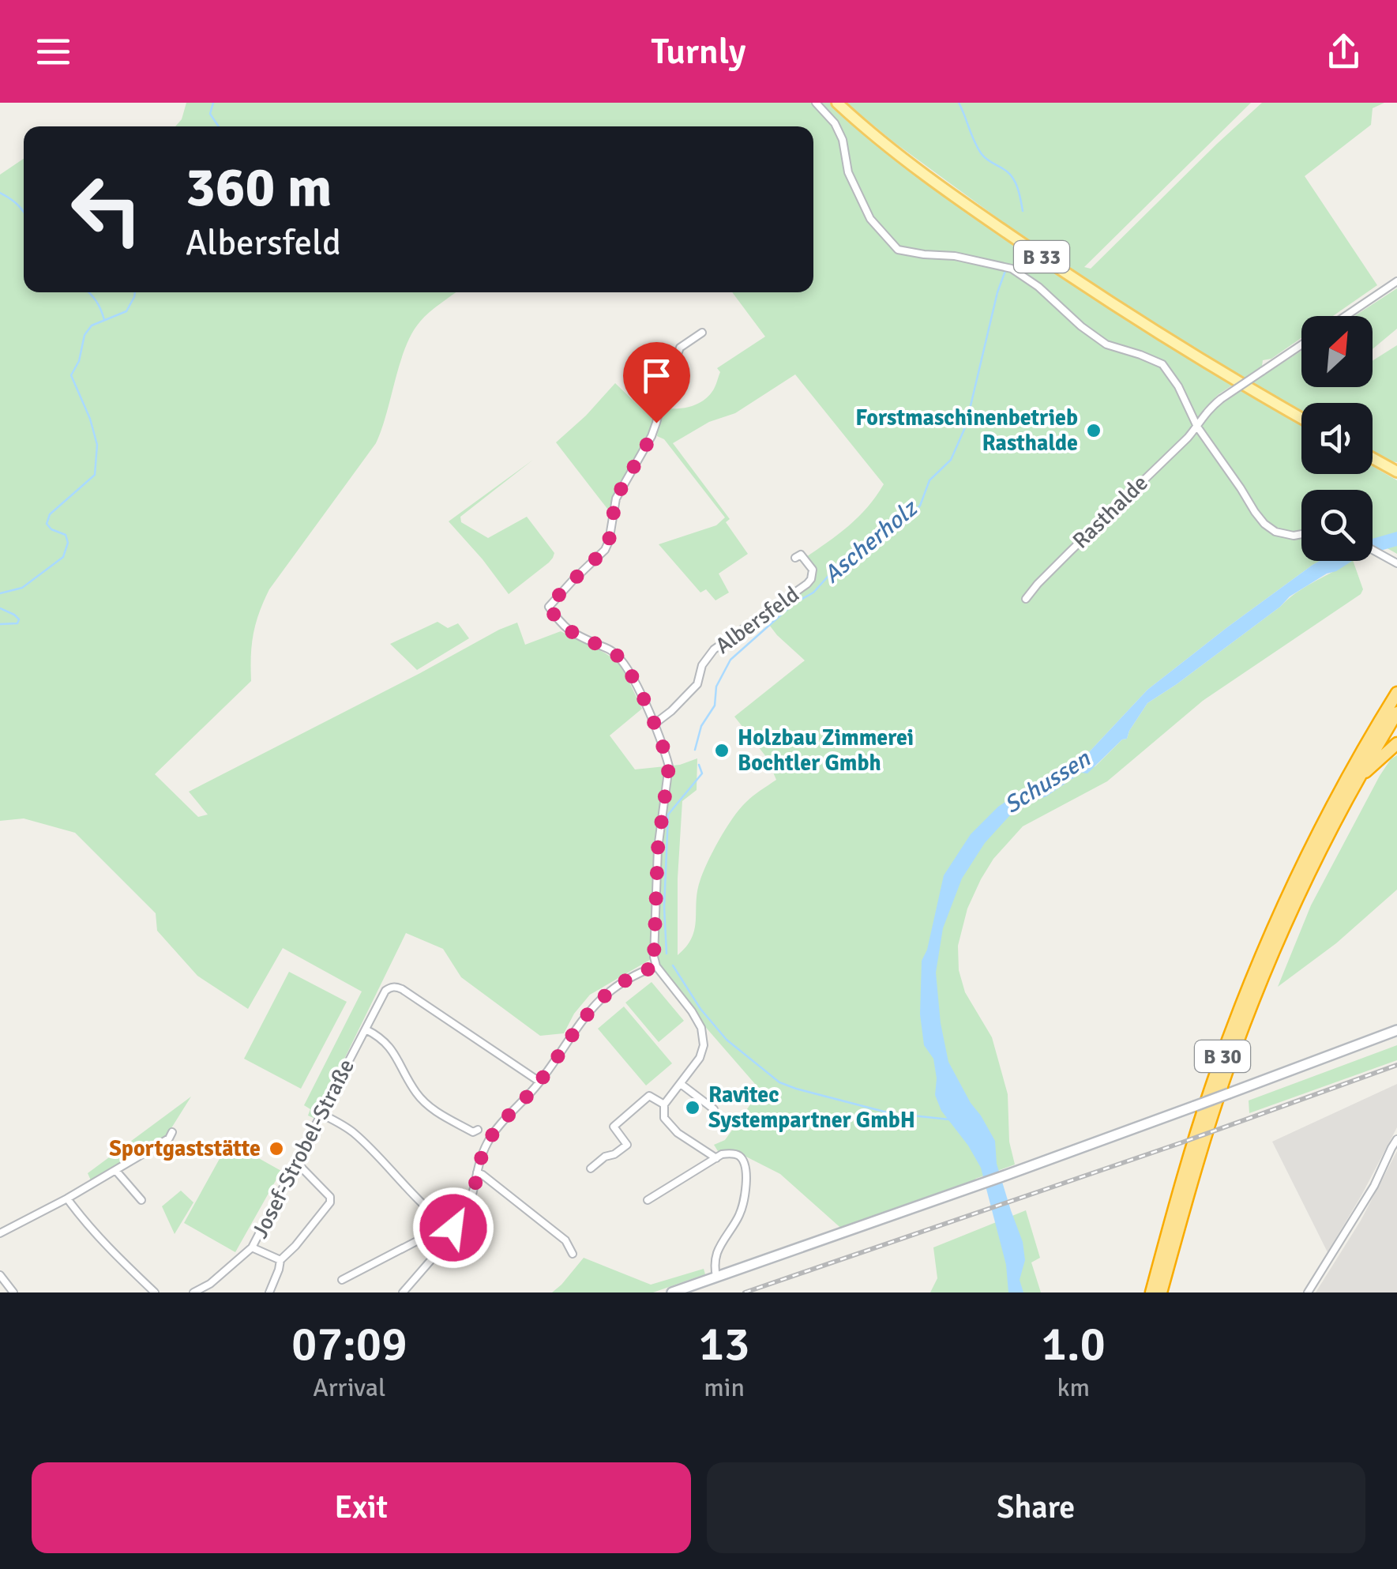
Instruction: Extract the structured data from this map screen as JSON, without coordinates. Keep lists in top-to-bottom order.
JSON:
{
  "streets": {
    "highway": ["B 30"],
    "main road": ["B 33"],
    "street": ["Rasthalde", "Albersfeld", "Josef-Strobel-Straße"]
  },
  "water": ["Ascherholz", "Schussen"],
  "places": [
    "Forstmaschinenbetrieb Rasthalde",
    "Holzbau Zimmerei Bochtler Gmbh",
    "Ravitec Systempartner GmbH",
    "Sportgaststätte"
  ],
  "north": "top right",
  "page": {
    "header": "Turnly",
    "turn": ["360 m", "Albersfeld"],
    "eta": [
      "07:09",
      "Arrival",
      "13",
      "min",
      "1.0",
      "km"
    ],
    "buttons": ["Exit", "Share"]
  }
}
